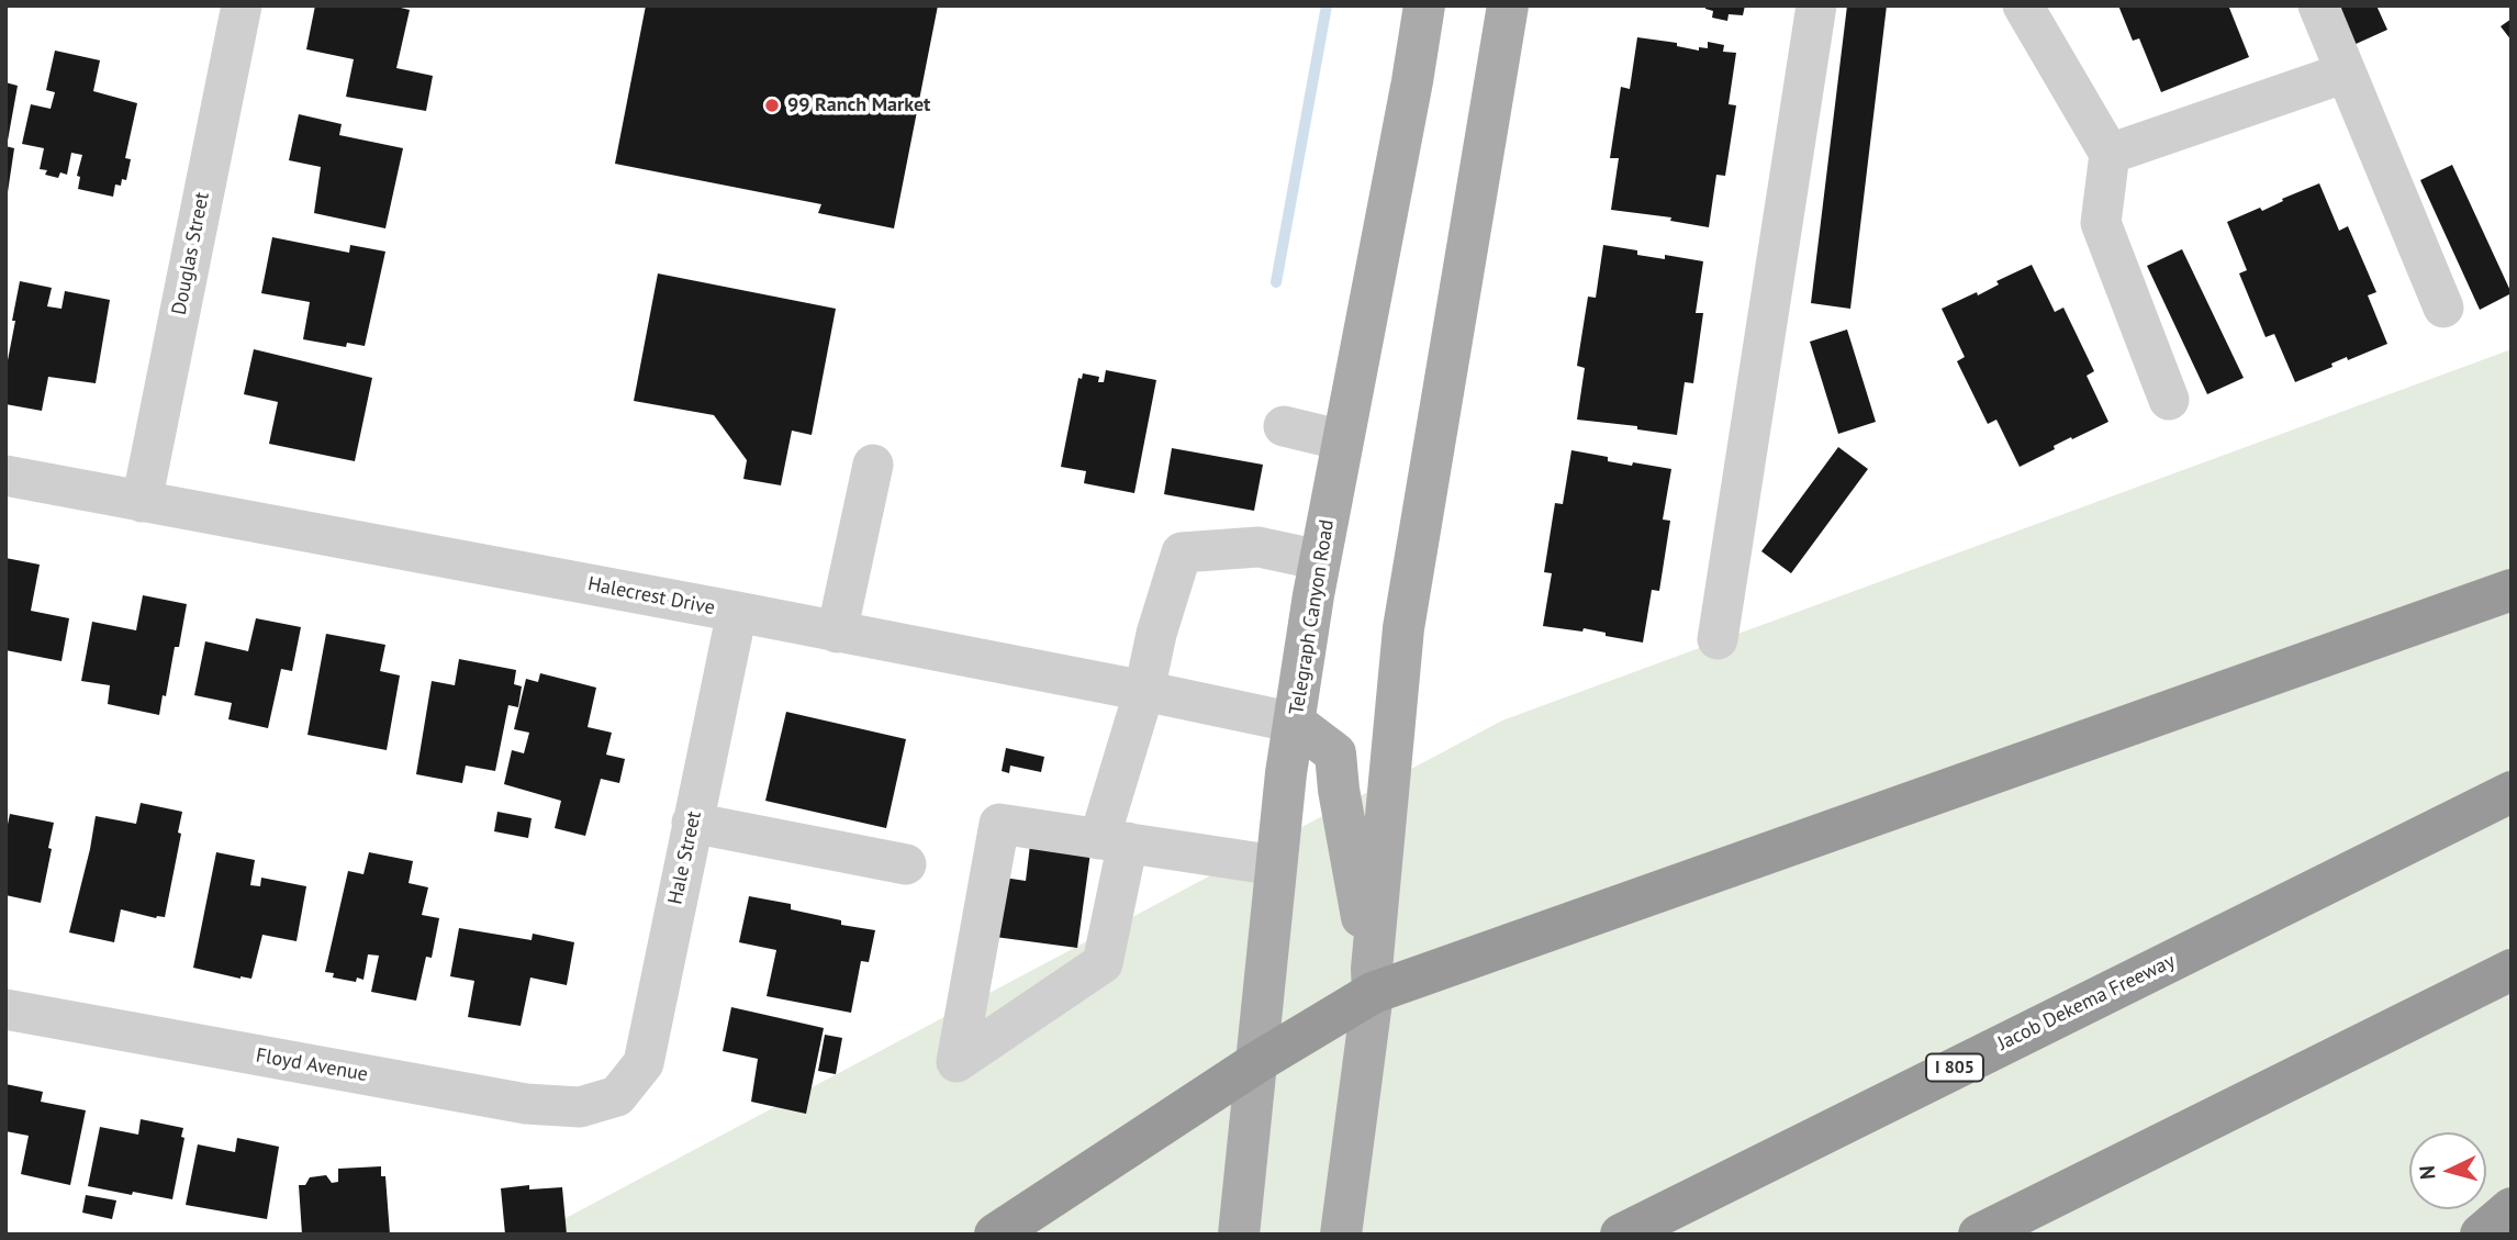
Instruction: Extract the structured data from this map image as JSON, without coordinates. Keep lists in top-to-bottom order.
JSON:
{
  "streets": {
    "highway": ["Jacob Dekema Freeway", "I 805"],
    "main road": ["Telegraph Canyon Road"],
    "street": [
      "Douglas Street",
      "Halecrest Drive",
      "Hale Street",
      "Floyd Avenue"
    ]
  },
  "crossings": [
    ["Douglas Street", "Halecrest Drive"],
    ["Halecrest Drive", "Telegraph Canyon Road"],
    ["Halecrest Drive", "Hale Street"],
    ["Hale Street", "Floyd Avenue"]
  ],
  "places": ["99 Ranch Market"],
  "north": "left"
}
